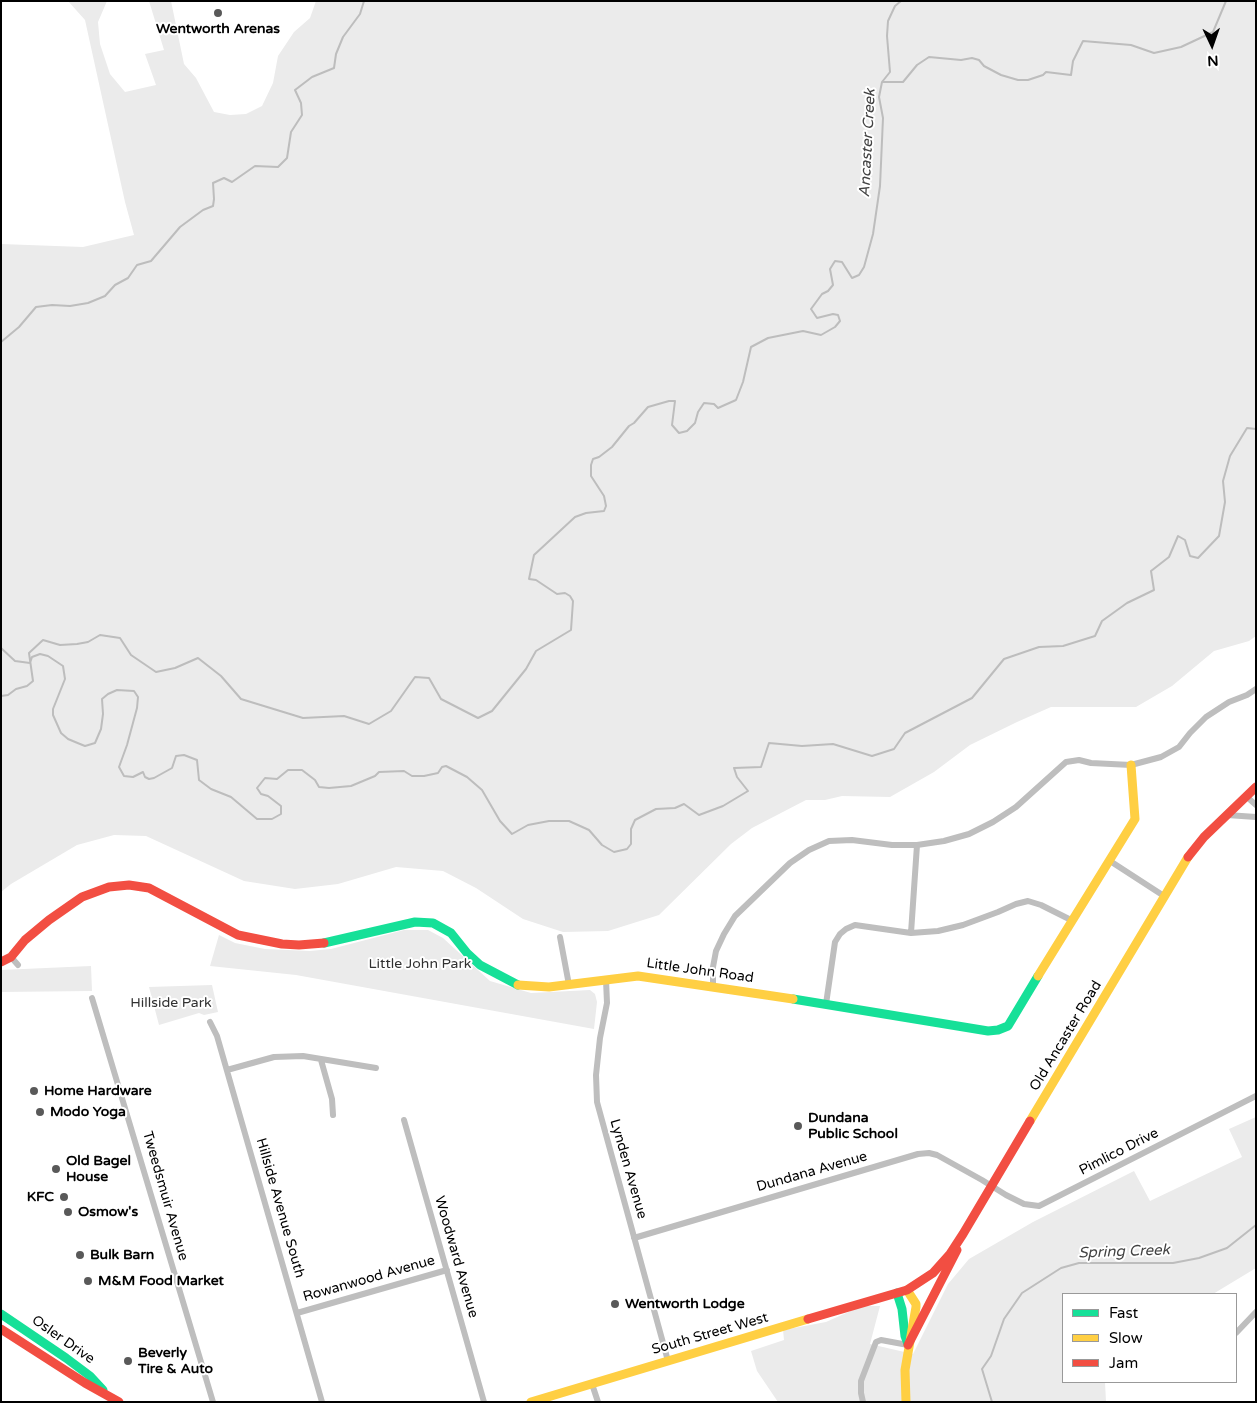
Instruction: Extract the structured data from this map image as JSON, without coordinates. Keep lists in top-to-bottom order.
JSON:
{
  "streets": {
    "street": [
      "Little John Road",
      "Old Ancaster Road",
      "Pimlico Drive",
      "Lynden Avenue",
      "Dundana Avenue",
      "Tweedsmuir Avenue",
      "Hillside Avenue South",
      "Woodward Avenue",
      "Rowanwood Avenue",
      "South Street West",
      "Osler Drive"
    ]
  },
  "crossings": [
    ["Little John Road", "Lynden Avenue"],
    ["Old Ancaster Road", "Pimlico Drive"],
    ["Old Ancaster Road", "Dundana Avenue"],
    ["Old Ancaster Road", "South Street West"],
    ["Pimlico Drive", "Dundana Avenue"],
    ["Lynden Avenue", "Dundana Avenue"],
    ["Lynden Avenue", "South Street West"],
    ["Hillside Avenue South", "Rowanwood Avenue"],
    ["Woodward Avenue", "Rowanwood Avenue"]
  ],
  "water": ["Ancaster Creek", "Spring Creek"],
  "parks": ["Little John Park", "Hillside Park"],
  "places": [
    "Wentworth Arenas",
    "Home Hardware",
    "Modo Yoga",
    "Dundana Public School",
    "Old Bagel House",
    "KFC",
    "Osmow's",
    "Bulk Barn",
    "M&M Food Market",
    "Wentworth Lodge",
    "Beverly Tire & Auto"
  ],
  "legend": ["Fast", "Slow", "Jam"],
  "north": "bottom"
}
